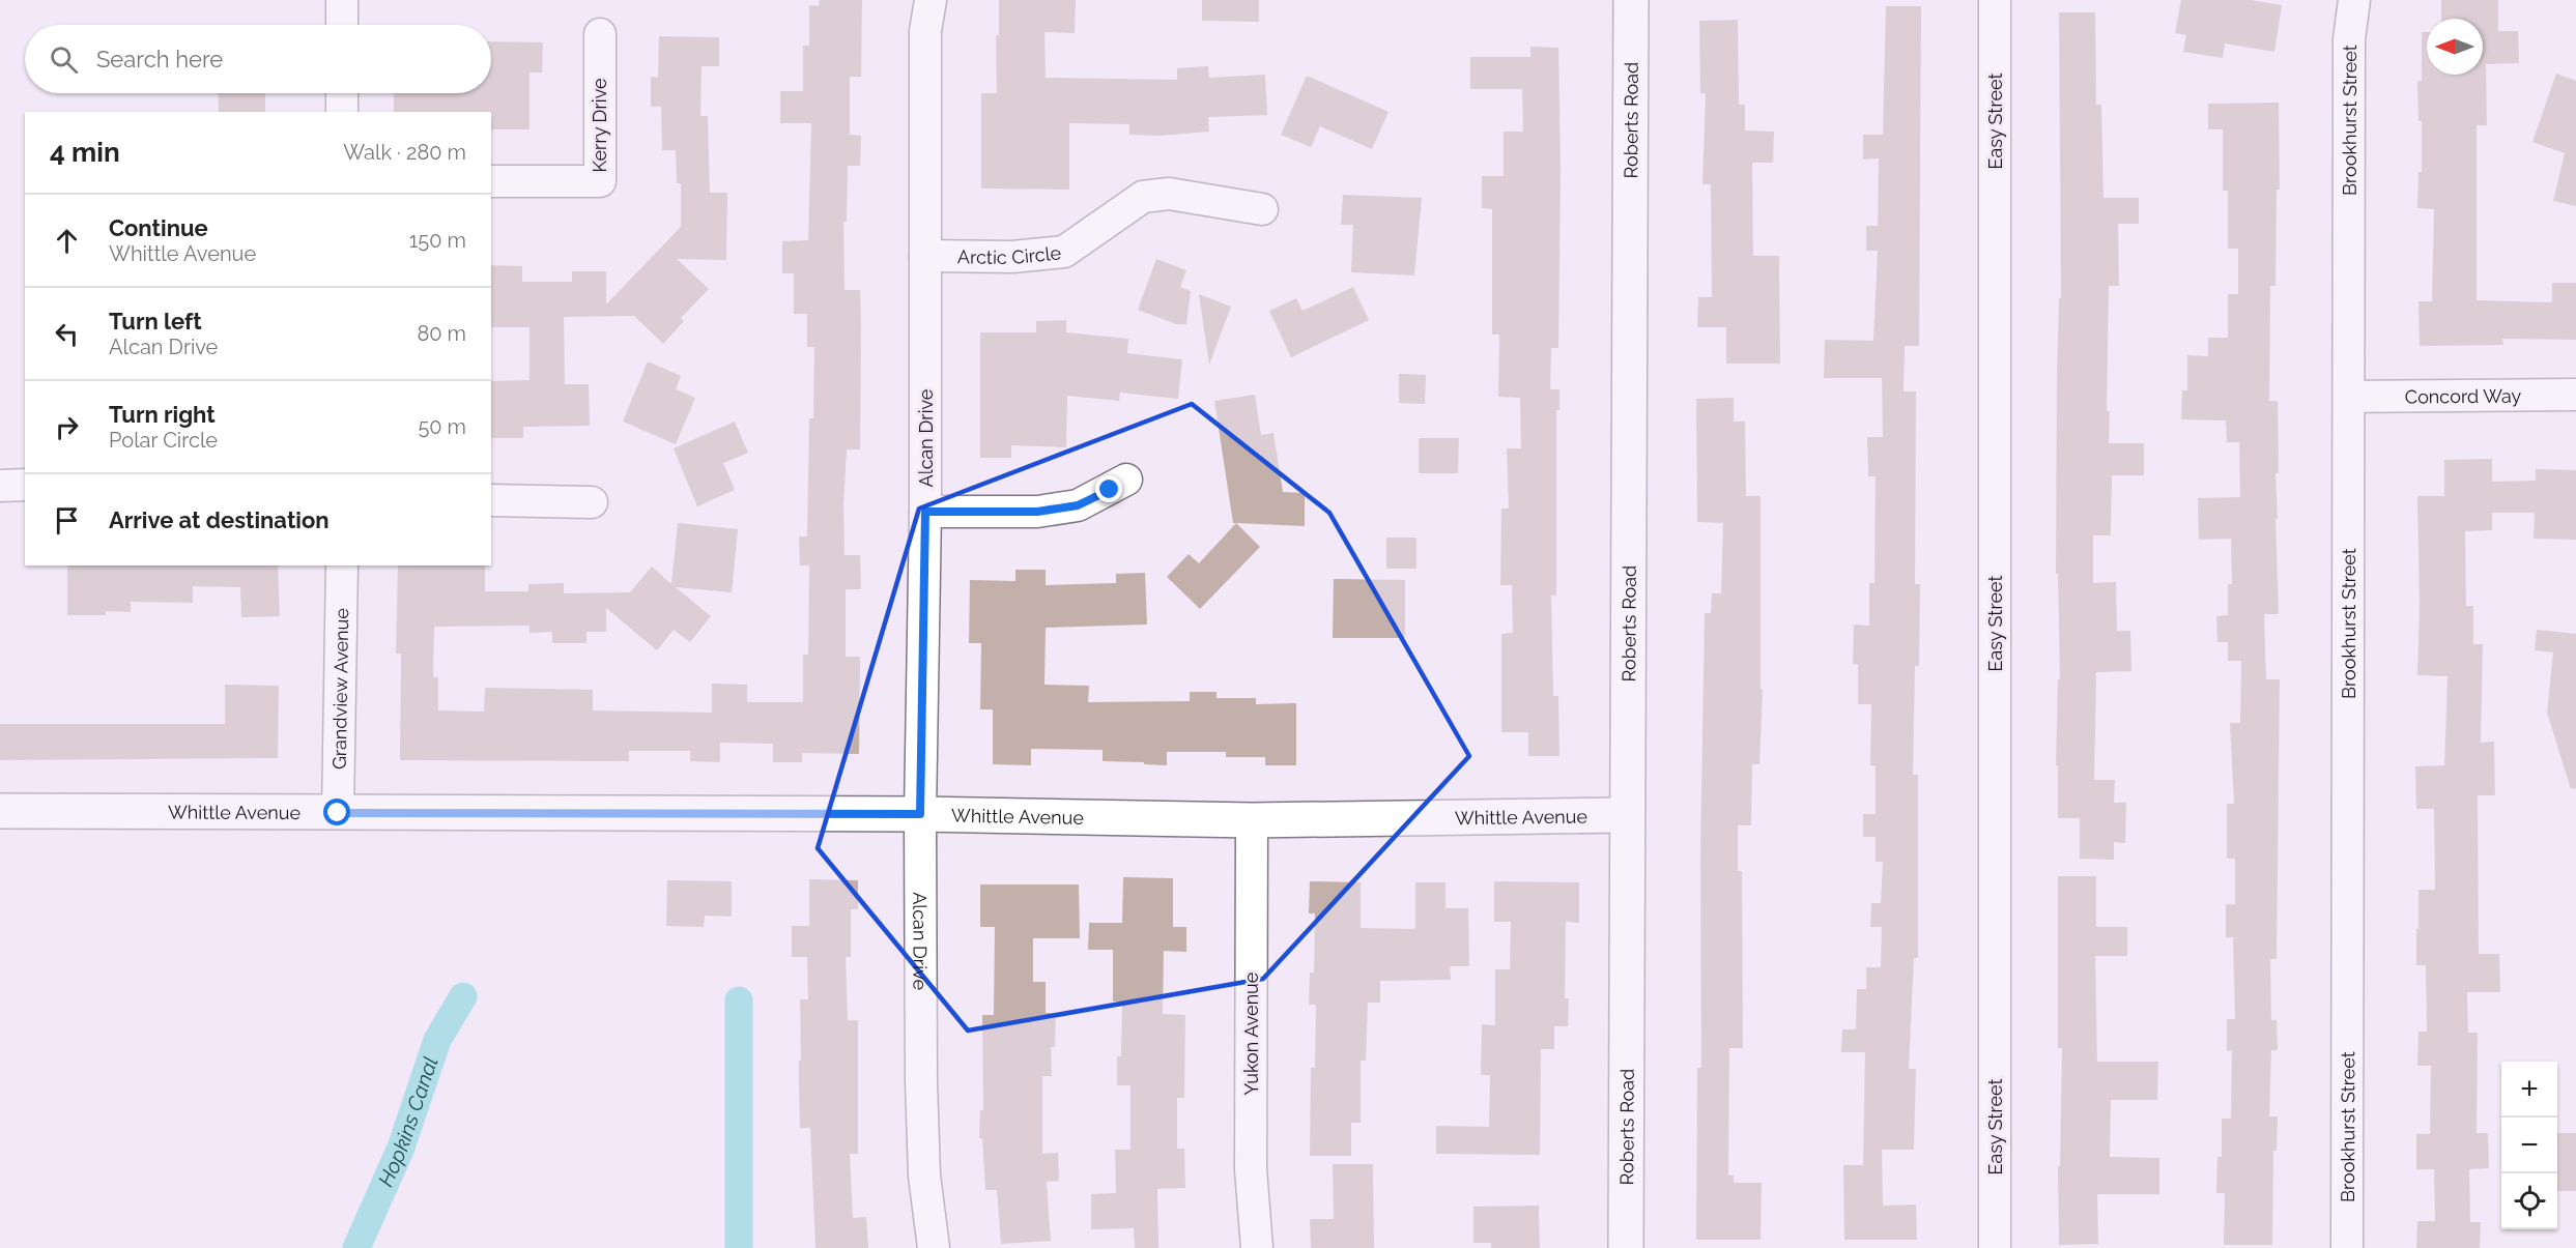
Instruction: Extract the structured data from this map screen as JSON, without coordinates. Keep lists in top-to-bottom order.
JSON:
{
  "streets": {
    "street": [
      "Brookhurst Street",
      "Roberts Road",
      "Easy Street",
      "Kerry Drive",
      "Arctic Circle",
      "Concord Way",
      "Alcan Drive",
      "Grandview Avenue",
      "Whittle Avenue",
      "Yukon Avenue"
    ]
  },
  "crossings": [
    ["Brookhurst Street", "Concord Way"],
    ["Roberts Road", "Whittle Avenue"],
    ["Arctic Circle", "Alcan Drive"],
    ["Alcan Drive", "Whittle Avenue"],
    ["Grandview Avenue", "Whittle Avenue"],
    ["Whittle Avenue", "Yukon Avenue"]
  ],
  "water": ["Hopkins Canal"],
  "north": "left",
  "page": {
    "search": "Search here",
    "heading": ["4 min", "Walk · 280 m"],
    "list": [
      ["Continue", "Whittle Avenue", "150 m"],
      ["Turn left", "Alcan Drive", "80 m"],
      ["Turn right", "Polar Circle", "50 m"],
      "Arrive at destination"
    ],
    "map_buttons": ["+", "−"]
  }
}
